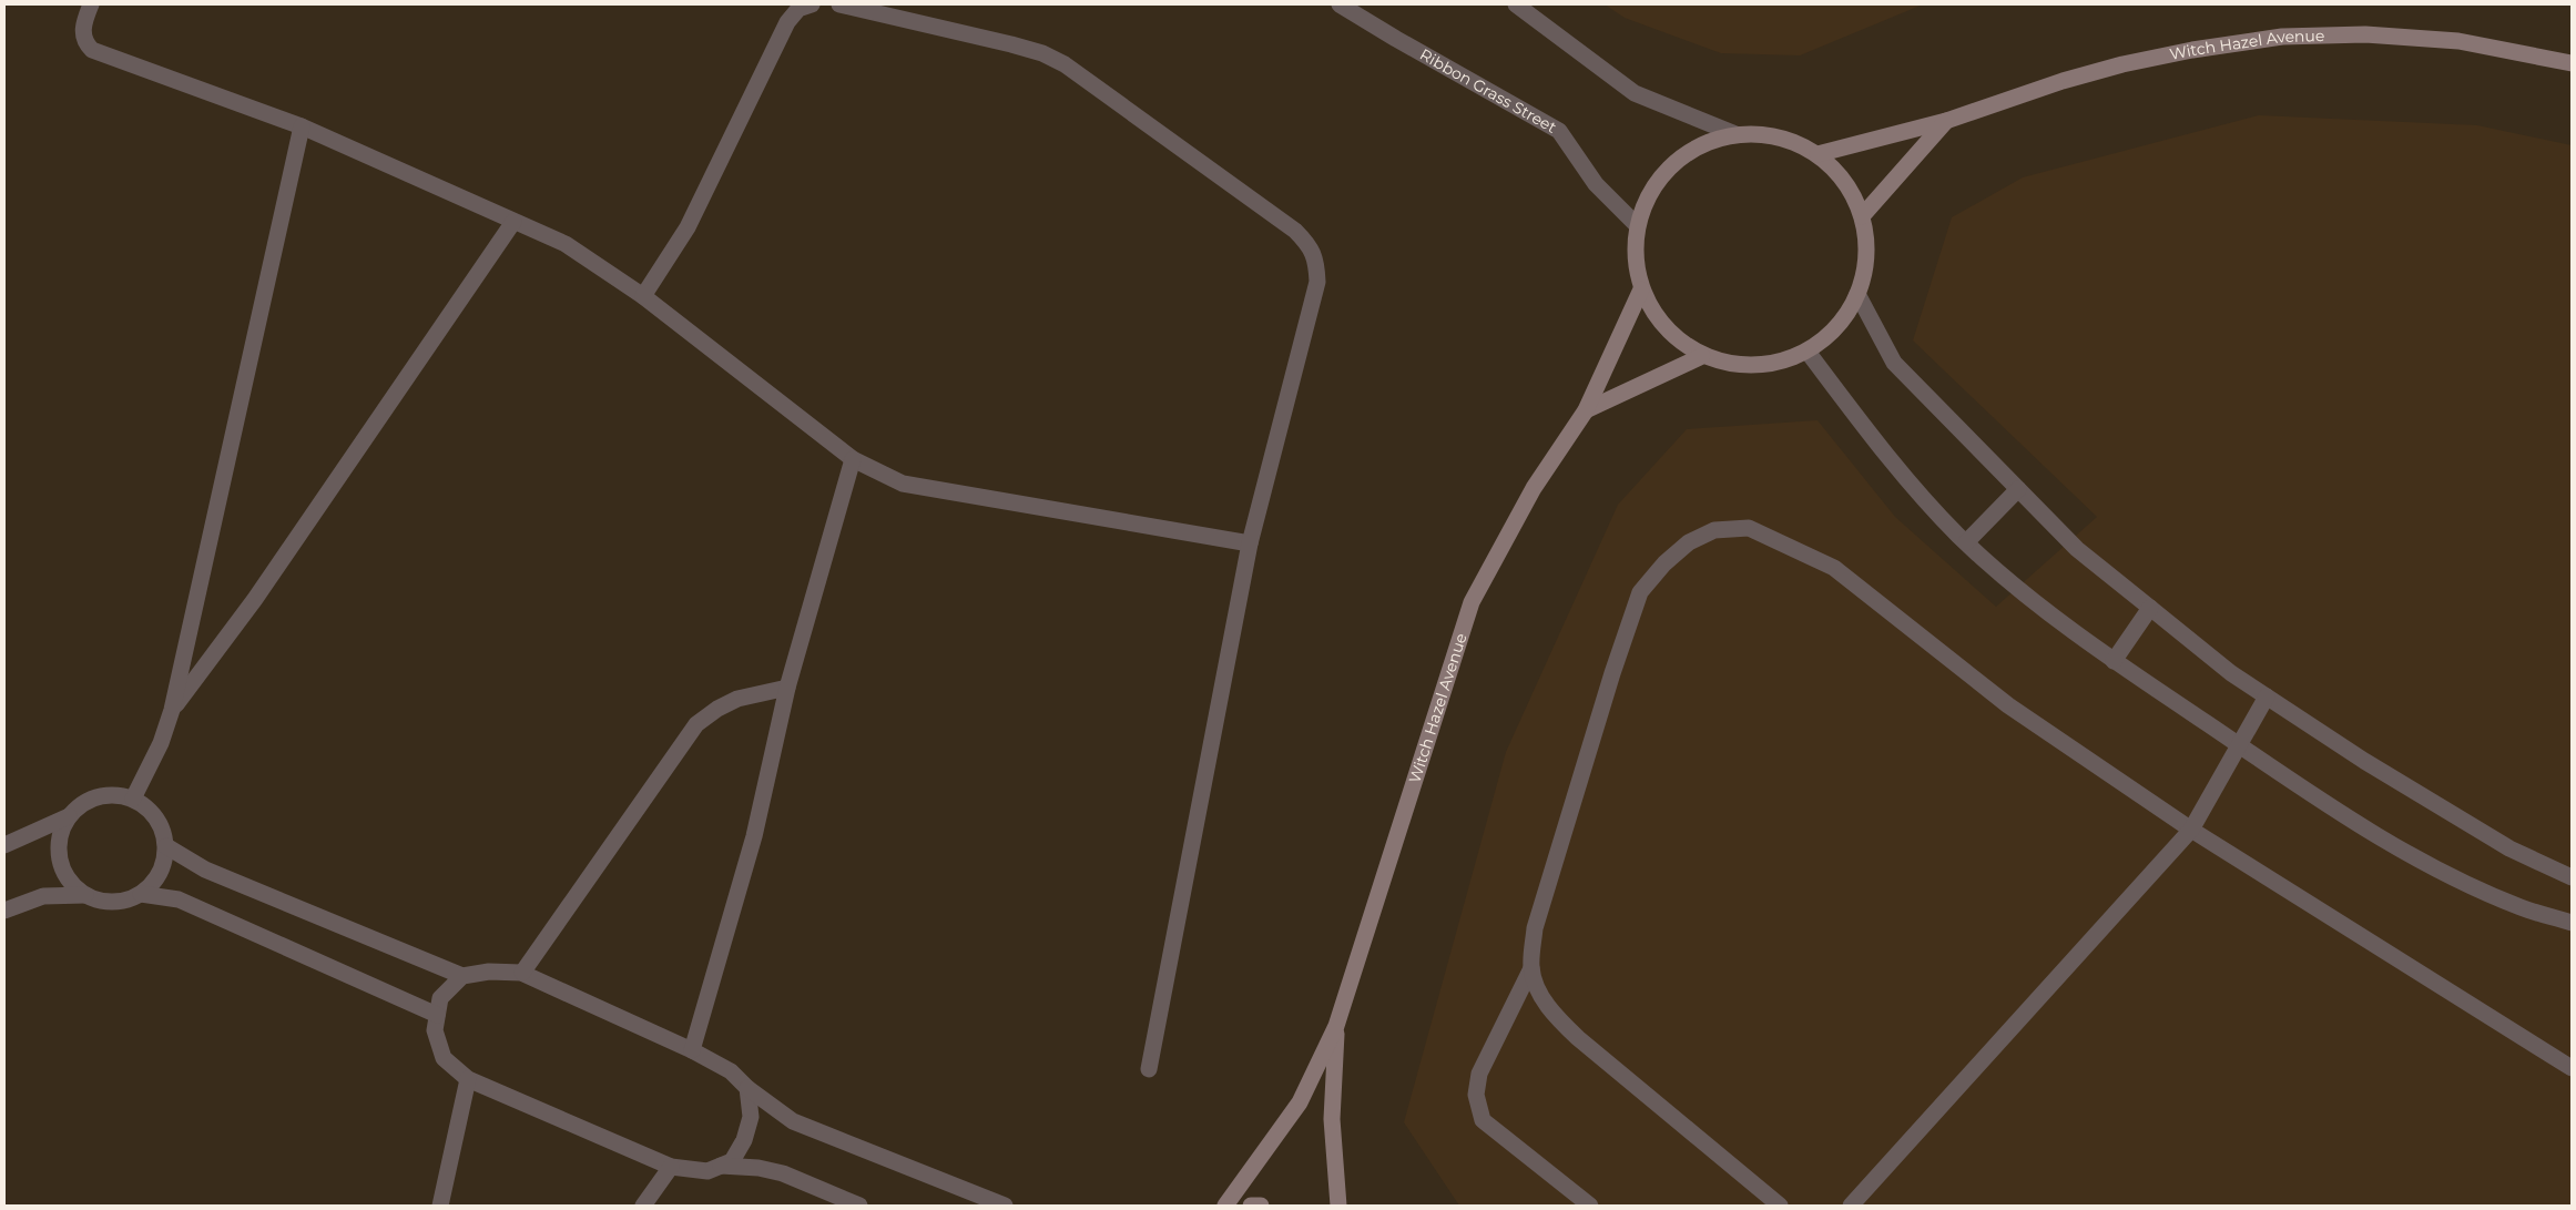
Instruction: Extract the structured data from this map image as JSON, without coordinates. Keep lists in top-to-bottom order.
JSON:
{
  "streets": {
    "street": ["Witch Hazel Avenue"],
    "lane": ["Ribbon Grass Street"]
  }
}
